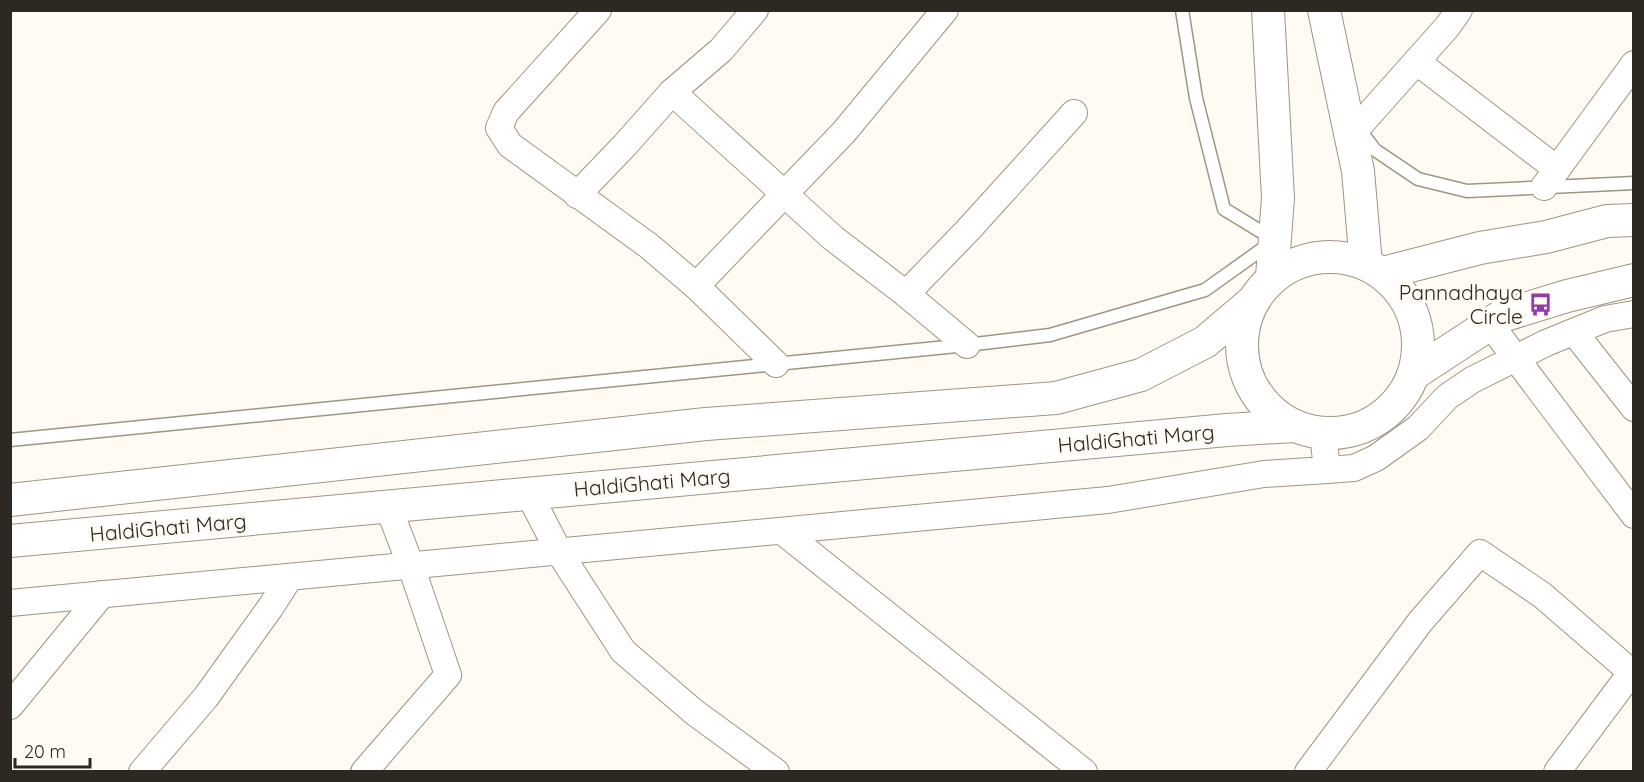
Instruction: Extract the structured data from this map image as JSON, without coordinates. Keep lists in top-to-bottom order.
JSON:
{
  "streets": {
    "street": ["HaldiGhati Marg"]
  },
  "places": {
    "bus stop": ["Pannadhaya Circle"]
  },
  "scale_bar": "20 m"
}
